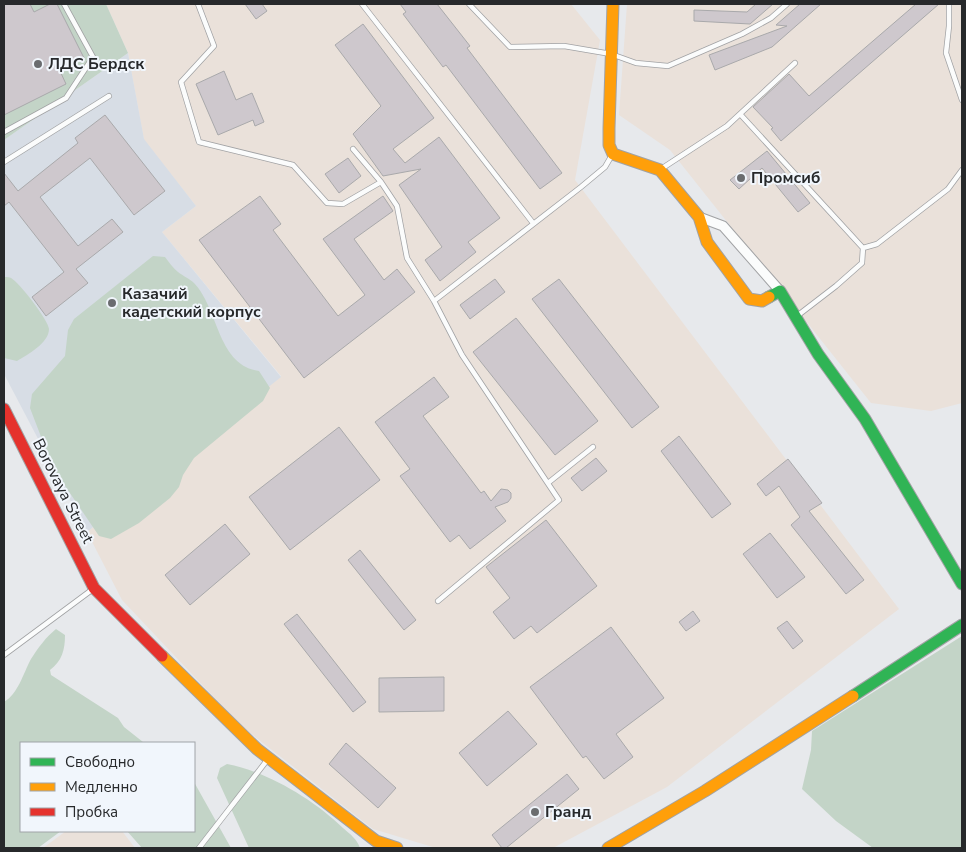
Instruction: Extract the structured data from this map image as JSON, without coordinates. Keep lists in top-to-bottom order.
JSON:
{
  "streets": {
    "street": ["Borovaya Street"]
  },
  "places": [
    "ЛДС Бердск",
    "Промсиб",
    "Казачий кадетский корпус",
    "Гранд"
  ],
  "legend": ["Свободно", "Медленно", "Пробка"]
}
